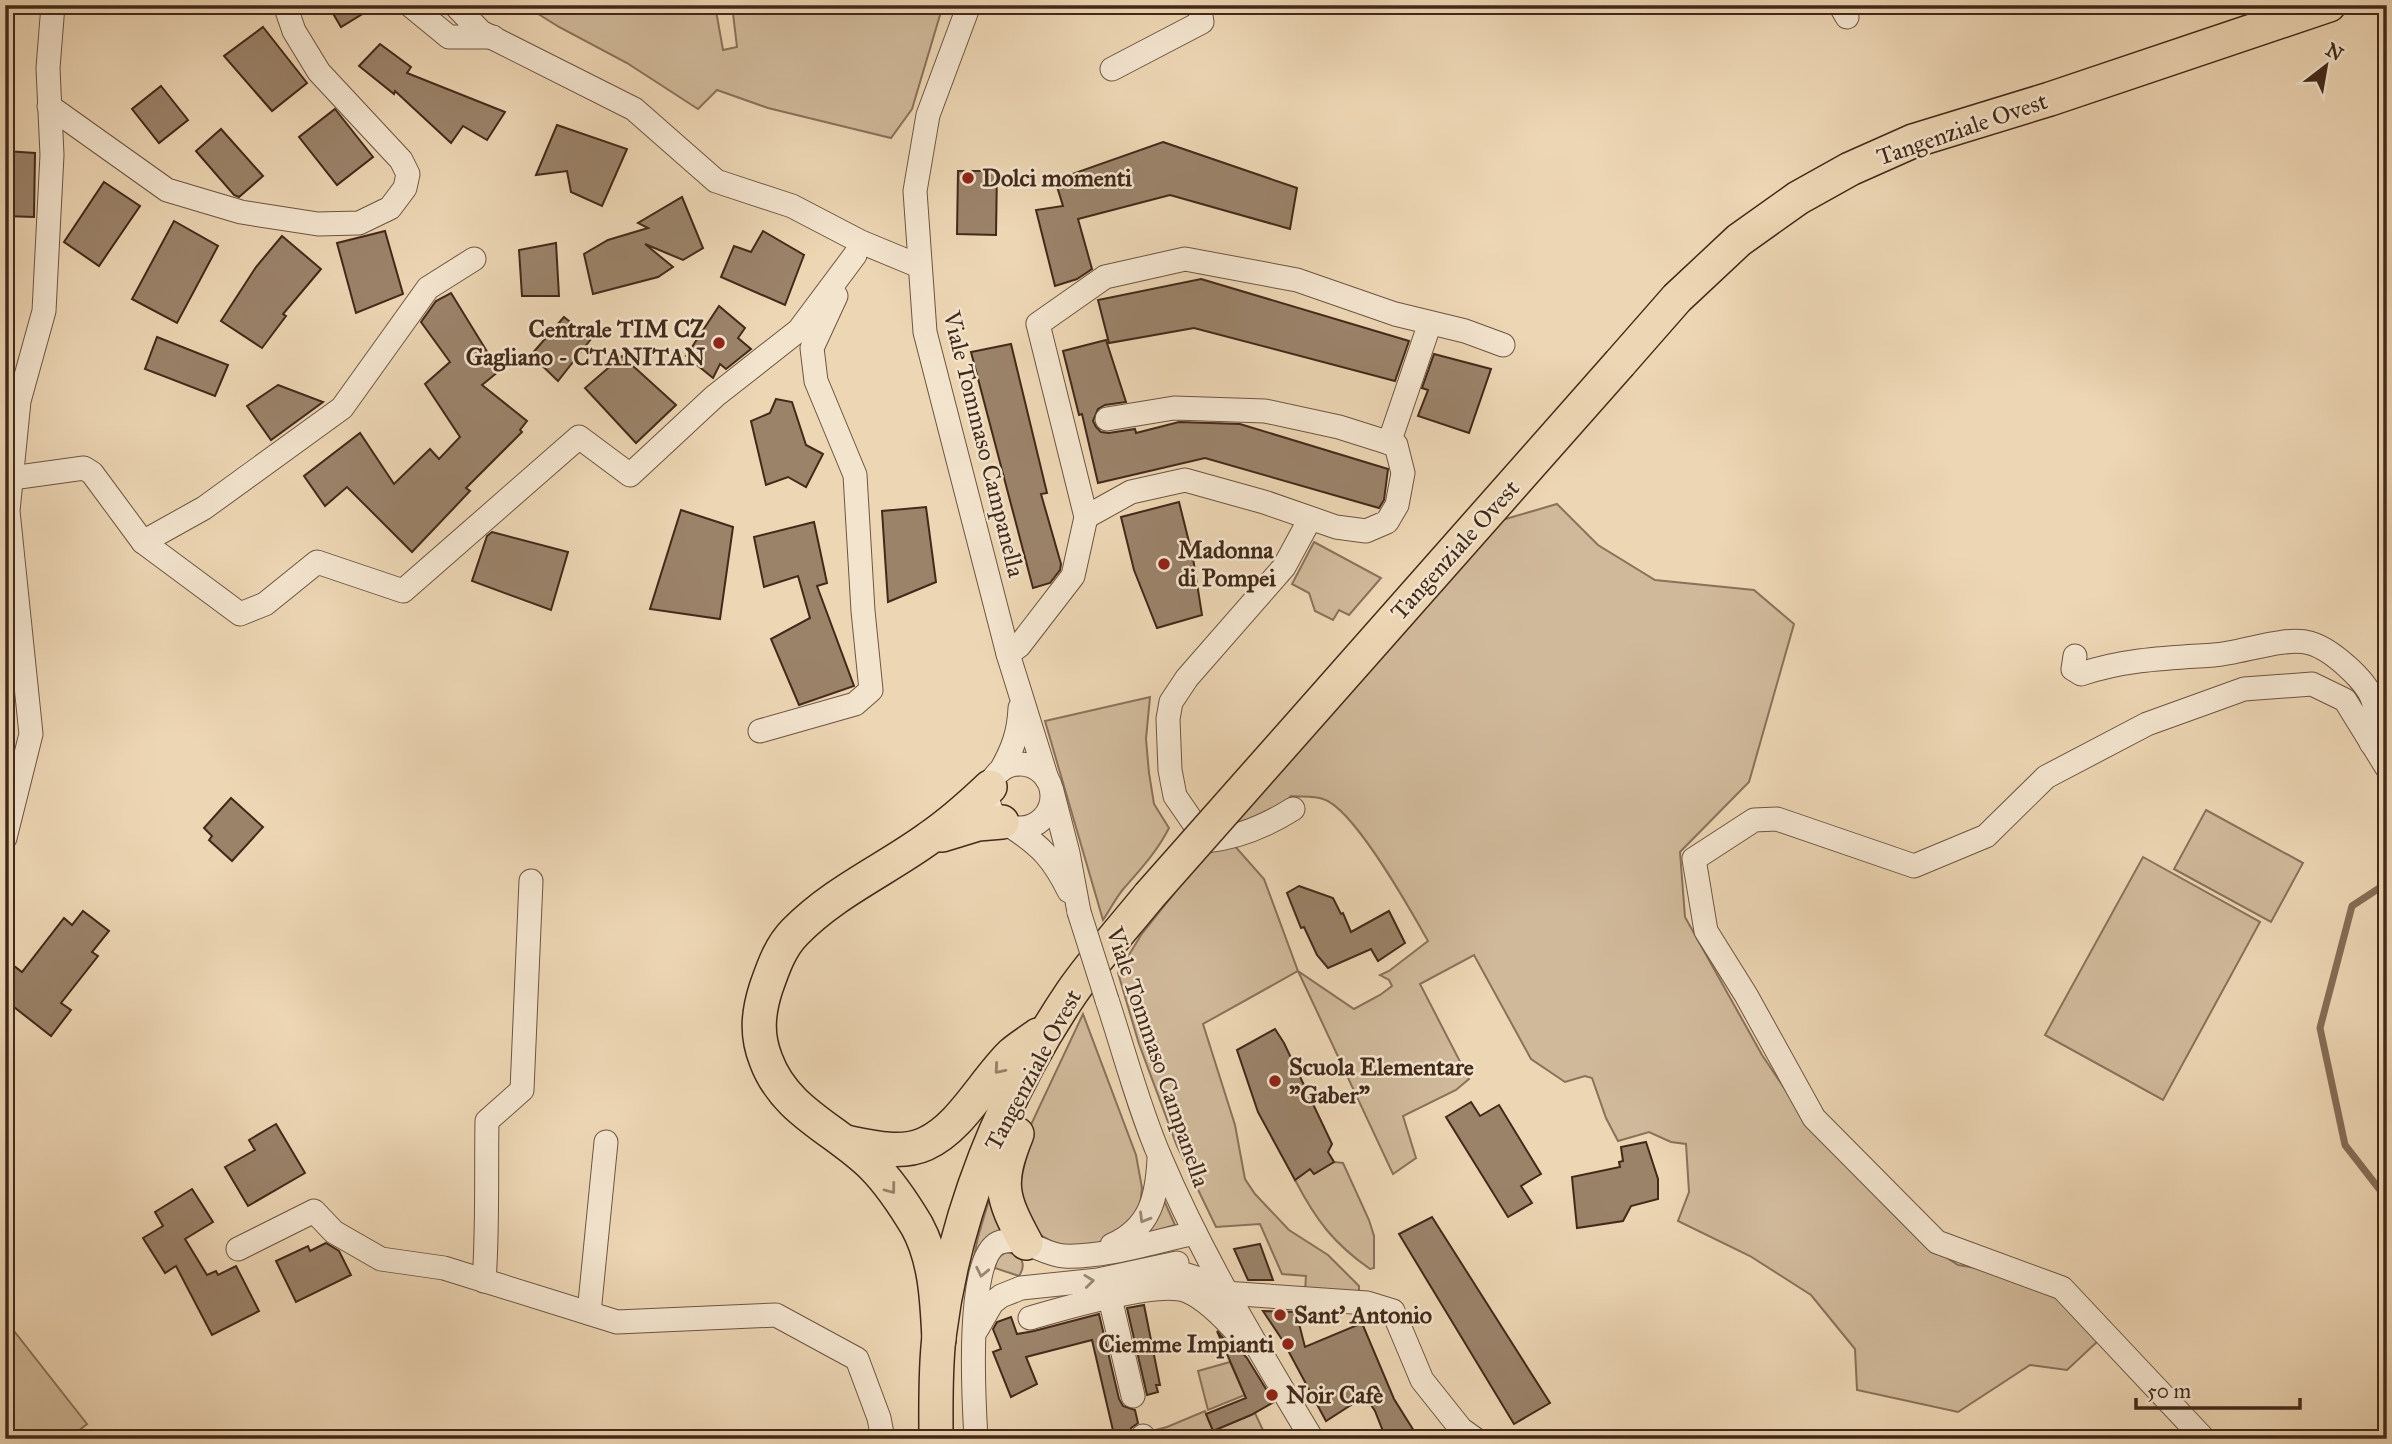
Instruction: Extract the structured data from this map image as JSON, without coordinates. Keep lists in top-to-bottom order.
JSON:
{
  "streets": {
    "highway": ["Tangenziale Ovest"],
    "street": ["Viale Tommaso Campanella"]
  },
  "places": [
    "Dolci momenti",
    "Centrale TIM CZ Gagliano - CTANITAN",
    "Madonna di Pompei",
    "Scuola Elementare \"Gaber\"",
    "Sant' Antonio",
    "Ciemme Impianti",
    "Noir Cafè"
  ],
  "scale_bar": "50 m",
  "north": "top right"
}
